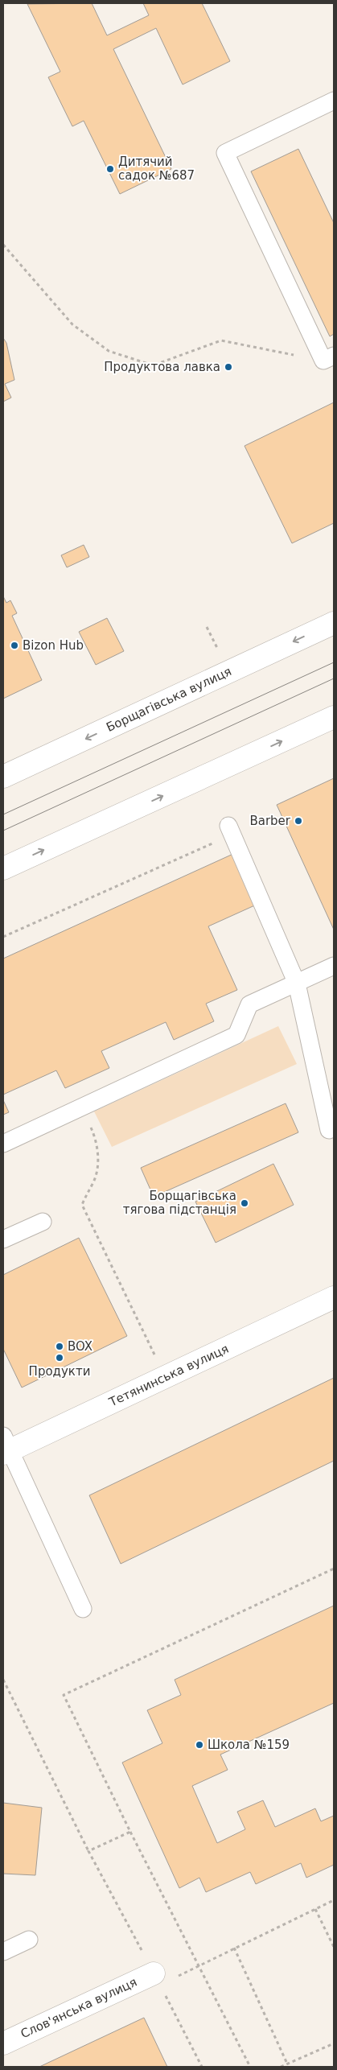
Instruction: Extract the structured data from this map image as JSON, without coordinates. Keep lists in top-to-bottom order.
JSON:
{
  "streets": {
    "main road": ["Борщагівська вулиця", "Тетянинська вулиця", "Слов'янська вулиця"]
  },
  "places": [
    "Дитячий садок №687",
    "Продуктова лавка",
    "Bizon Hub",
    "Barber",
    "Борщагівська тягова підстанція",
    "BOX",
    "Продукти",
    "Школа №159"
  ]
}
